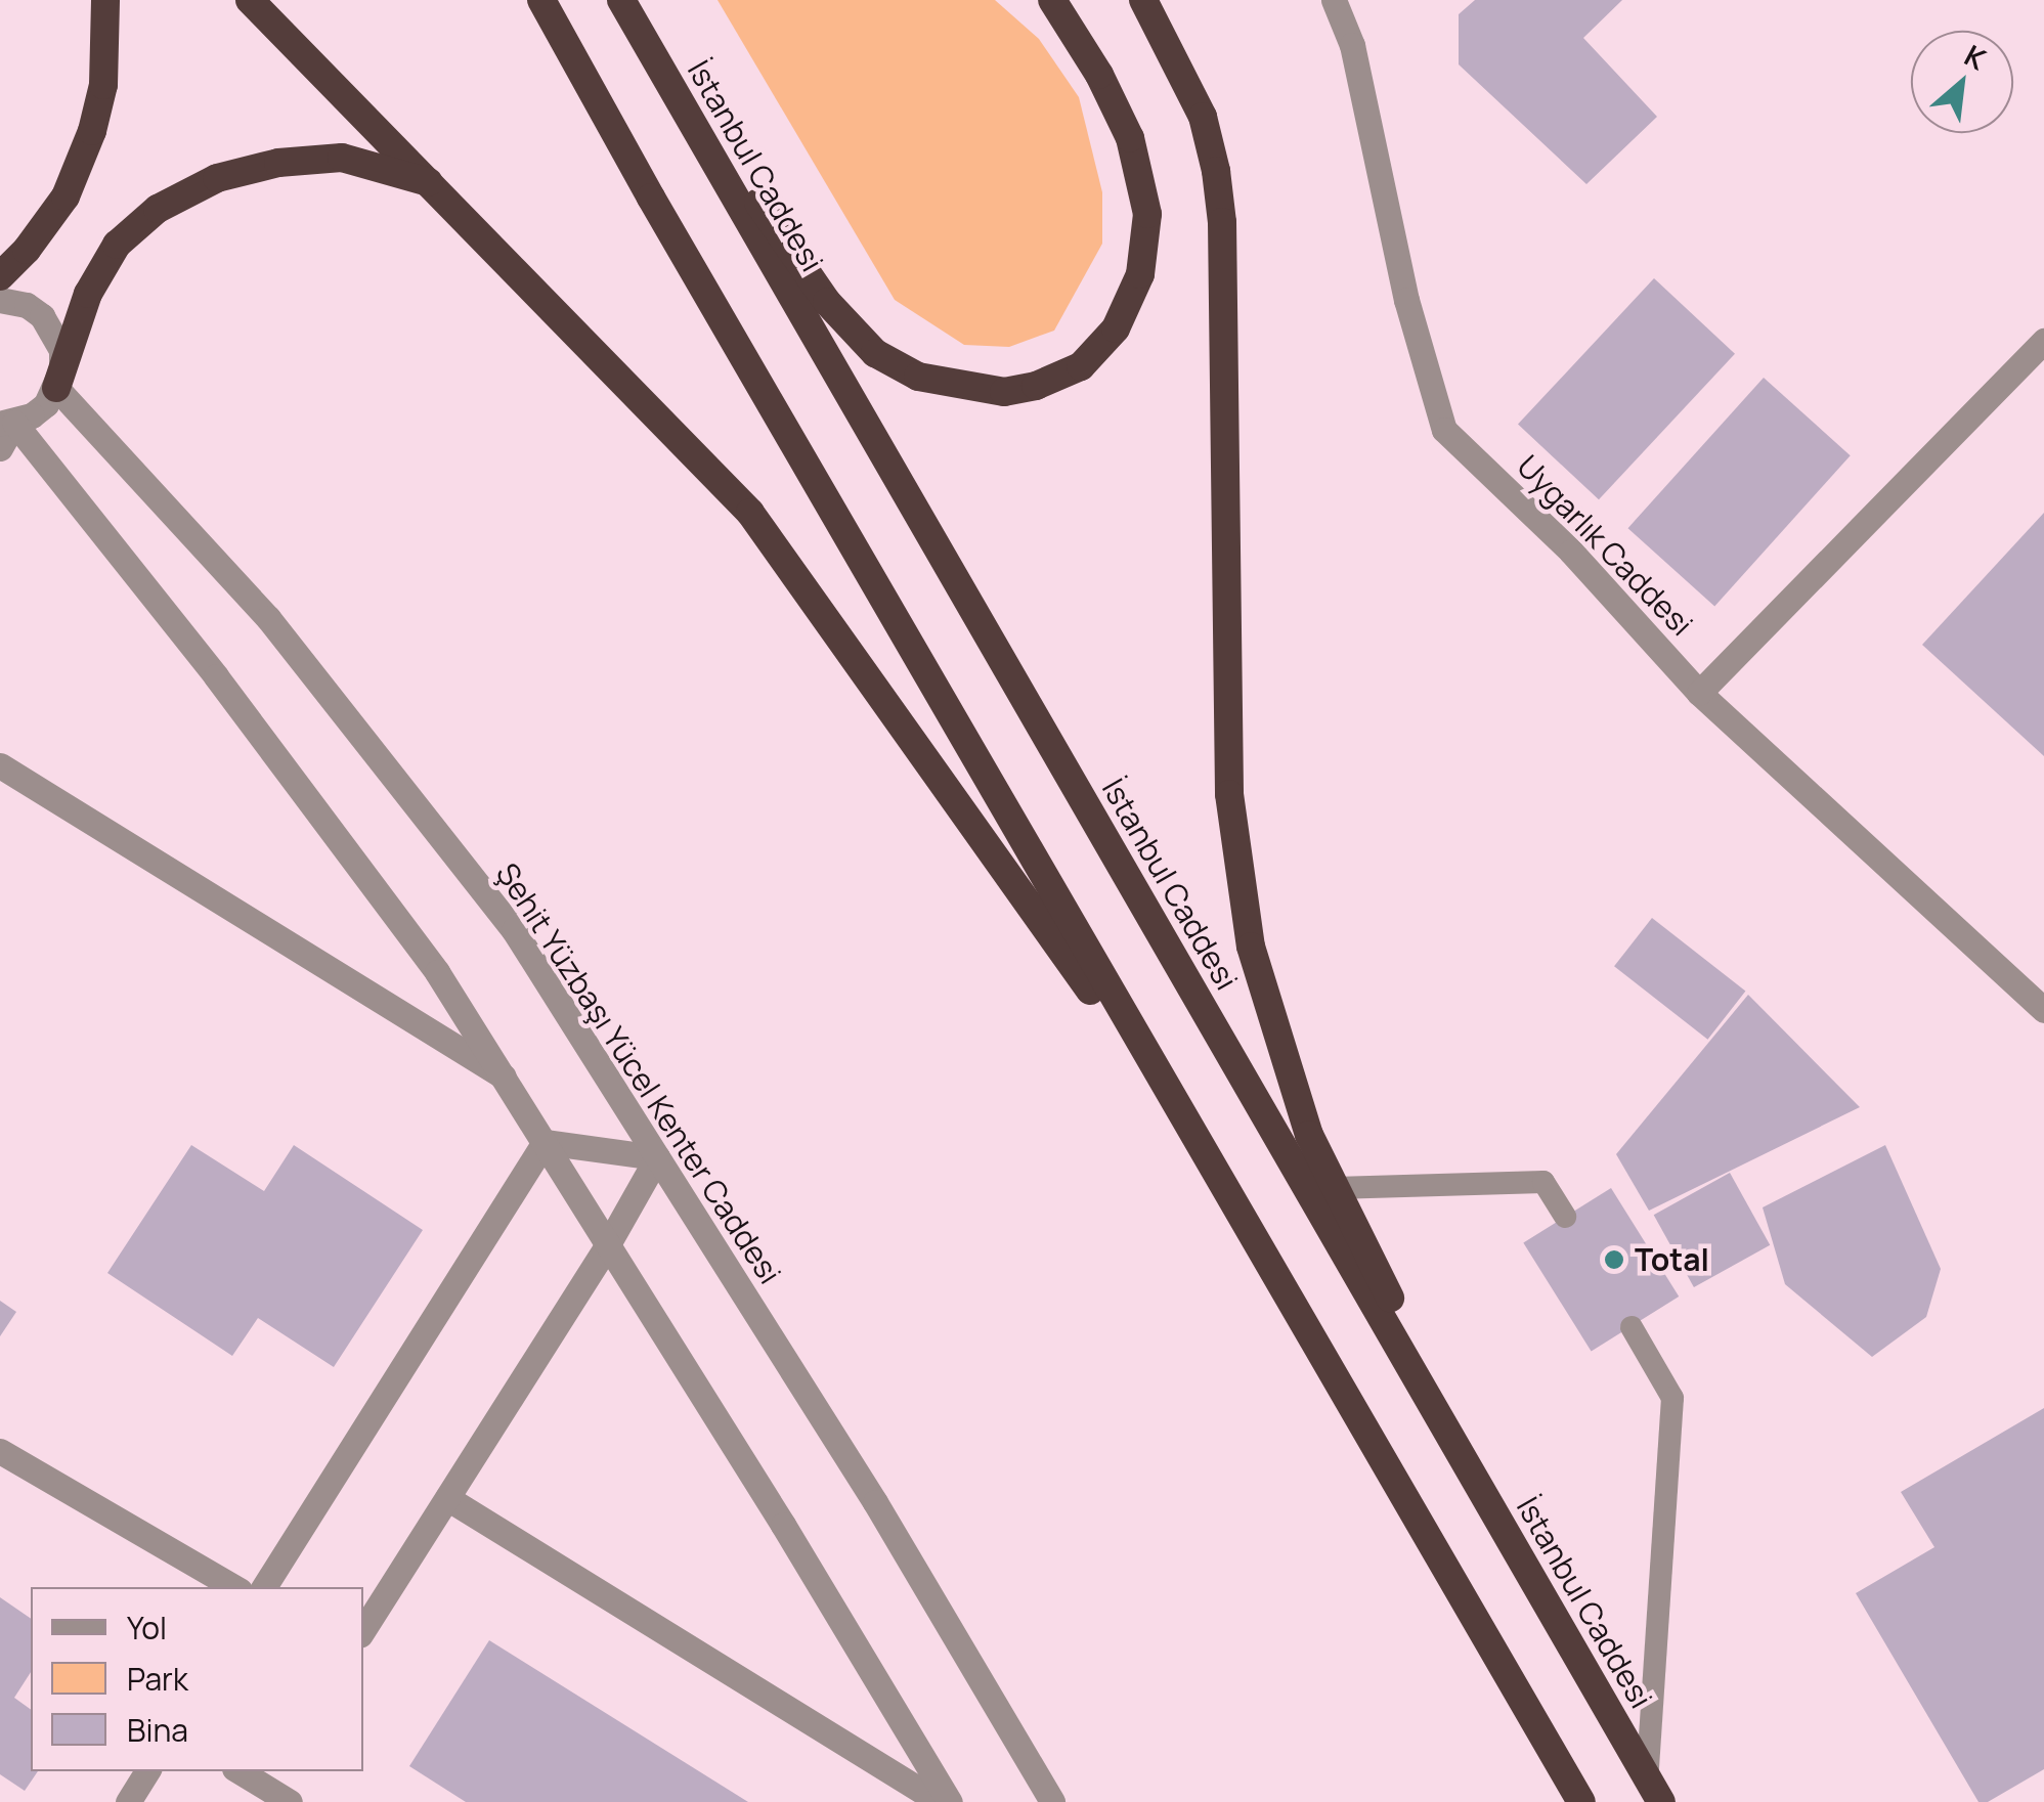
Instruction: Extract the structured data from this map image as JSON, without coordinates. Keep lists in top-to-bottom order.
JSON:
{
  "streets": {
    "highway": ["İstanbul Caddesi"],
    "street": ["Uygarlık Caddesi", "Şehit Yüzbaşı Yücel Kenter Caddesi"]
  },
  "places": ["Total"],
  "legend": ["Yol", "Park", "Bina"],
  "north": "top right"
}
